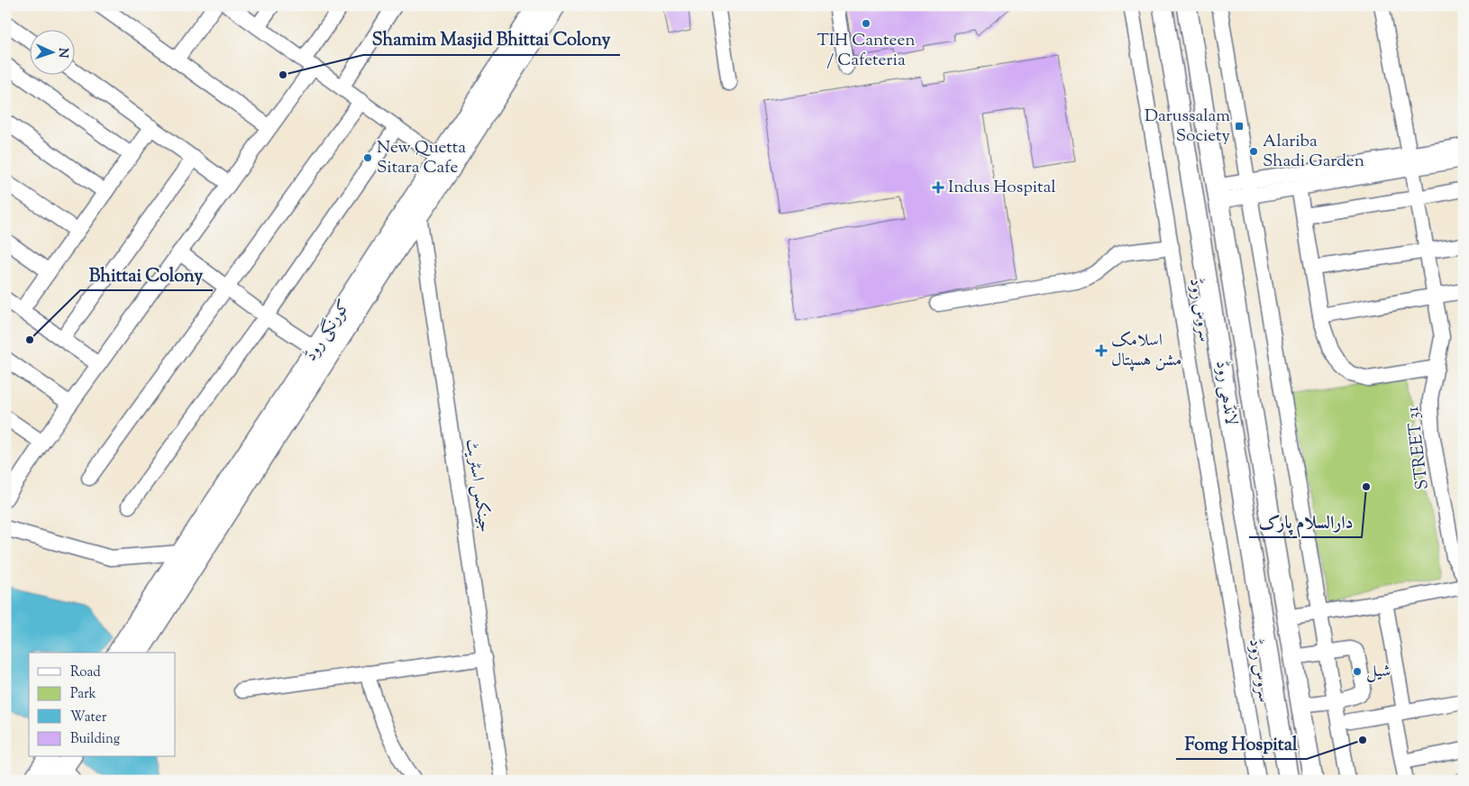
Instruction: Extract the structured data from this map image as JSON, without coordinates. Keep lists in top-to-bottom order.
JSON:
{
  "streets": {
    "main road": ["کورنگی روڈ", "لانڈھی روڈ"],
    "street": ["سروس روڈ", "STREET 31", "جینکس اسٹریٹ"]
  },
  "crossings": [
    ["کورنگی روڈ", "جینکس اسٹریٹ"]
  ],
  "places": {
    "other": [
      "TIH Canteen / Cafeteria",
      "Shamim Masjid Bhittai Colony",
      "Alariba Shadi Garden",
      "New Quetta Sitara Cafe",
      "Bhittai Colony",
      "دارالسلام پارک",
      "شیل",
      "Fomg Hospital"
    ],
    "transit": ["Darussalam Society"],
    "health": ["Indus Hospital", "اسلامک مشن ہسپتال"]
  },
  "legend": [
    "Road",
    "Park",
    "Water",
    "Building"
  ],
  "north": "right"
}
